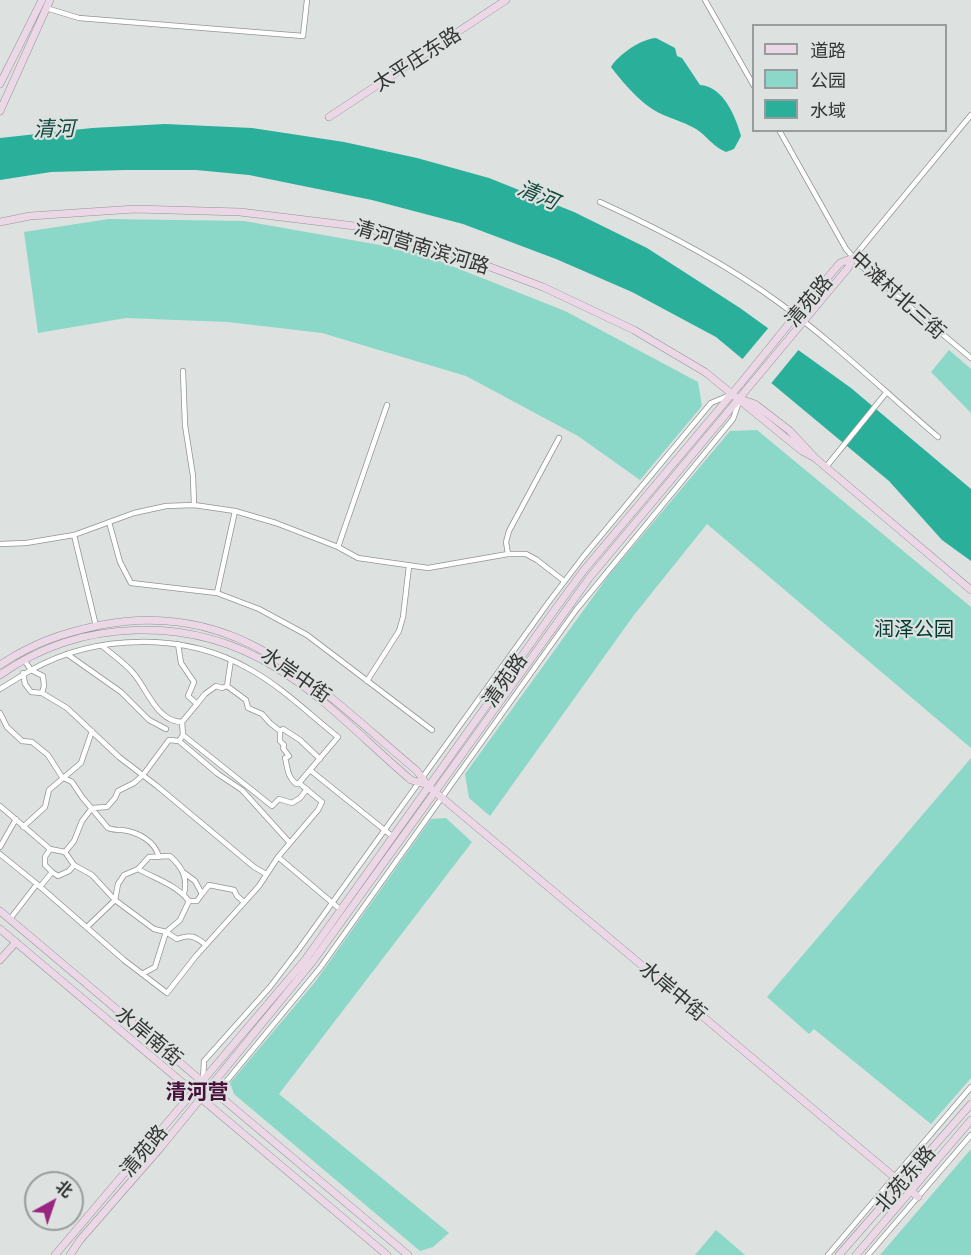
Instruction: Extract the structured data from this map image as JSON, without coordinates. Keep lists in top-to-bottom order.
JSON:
{
  "streets": {
    "street": [
      "太平庄东路",
      "清河营南滨河路",
      "中滩村北三街",
      "清苑路",
      "水岸中街",
      "水岸南街",
      "北苑东路"
    ]
  },
  "crossings": [
    ["清河营南滨河路", "清苑路"],
    ["中滩村北三街", "清苑路"],
    ["清苑路", "水岸中街"],
    ["清苑路", "水岸南街"],
    ["水岸中街", "北苑东路"]
  ],
  "districts": ["清河营"],
  "water": ["清河"],
  "parks": ["润泽公园"],
  "legend": ["道路", "公园", "水域"],
  "north": "top right"
}
